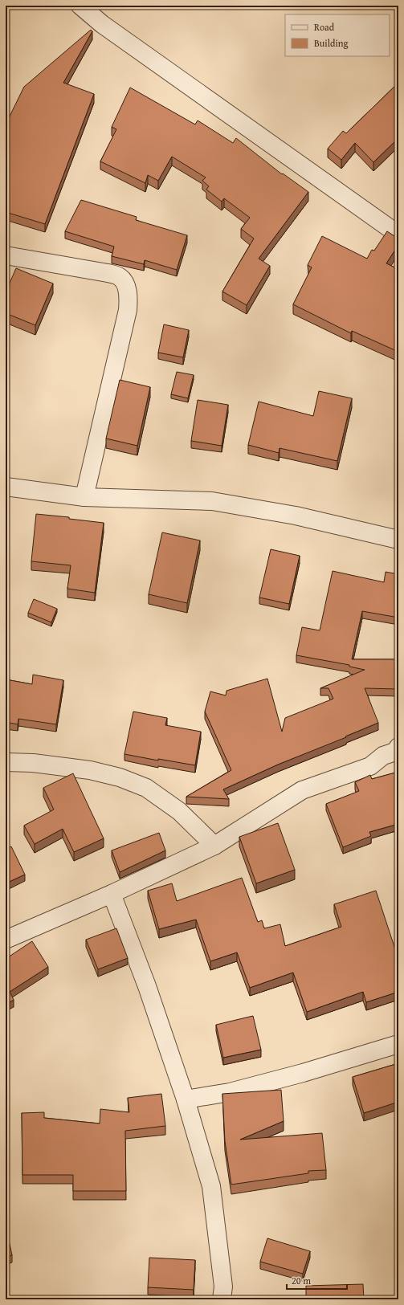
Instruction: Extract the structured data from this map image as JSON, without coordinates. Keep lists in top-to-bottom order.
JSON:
{
  "legend": ["Road", "Building"],
  "scale_bar": "20 m"
}
